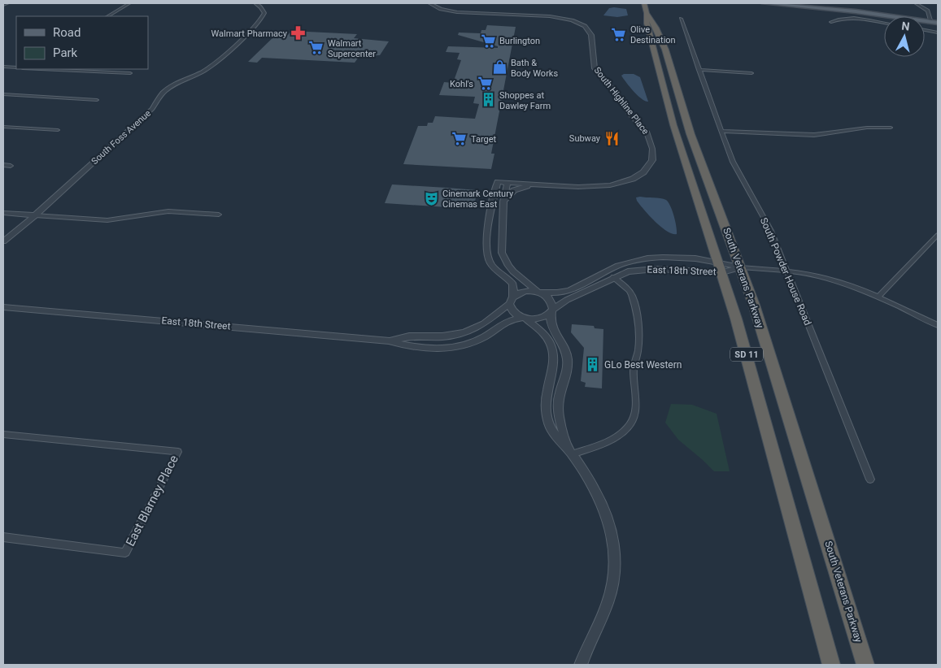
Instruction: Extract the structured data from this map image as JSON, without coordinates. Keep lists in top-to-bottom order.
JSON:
{
  "streets": {
    "highway": ["South Veterans Parkway", "SD 11"],
    "street": [
      "South Highline Place",
      "South Foss Avenue",
      "East 18th Street",
      "South Powder House Road",
      "East Blarney Place"
    ]
  },
  "crossings": [
    ["South Highline Place", "East 18th Street"],
    ["East 18th Street", "South Veterans Parkway"]
  ],
  "places": {
    "pharmacy": ["Walmart Pharmacy"],
    "supermarket": [
      "Olive Destination",
      "Burlington",
      "Walmart Supercenter",
      "Kohl's",
      "Target"
    ],
    "shop": ["Bath & Body Works"],
    "building": ["Shoppes at Dawley Farm", "GLo Best Western"],
    "restaurant": ["Subway"],
    "theatre": ["Cinemark Century Cinemas East"]
  },
  "legend": ["Road", "Park"],
  "north": "top"
}
